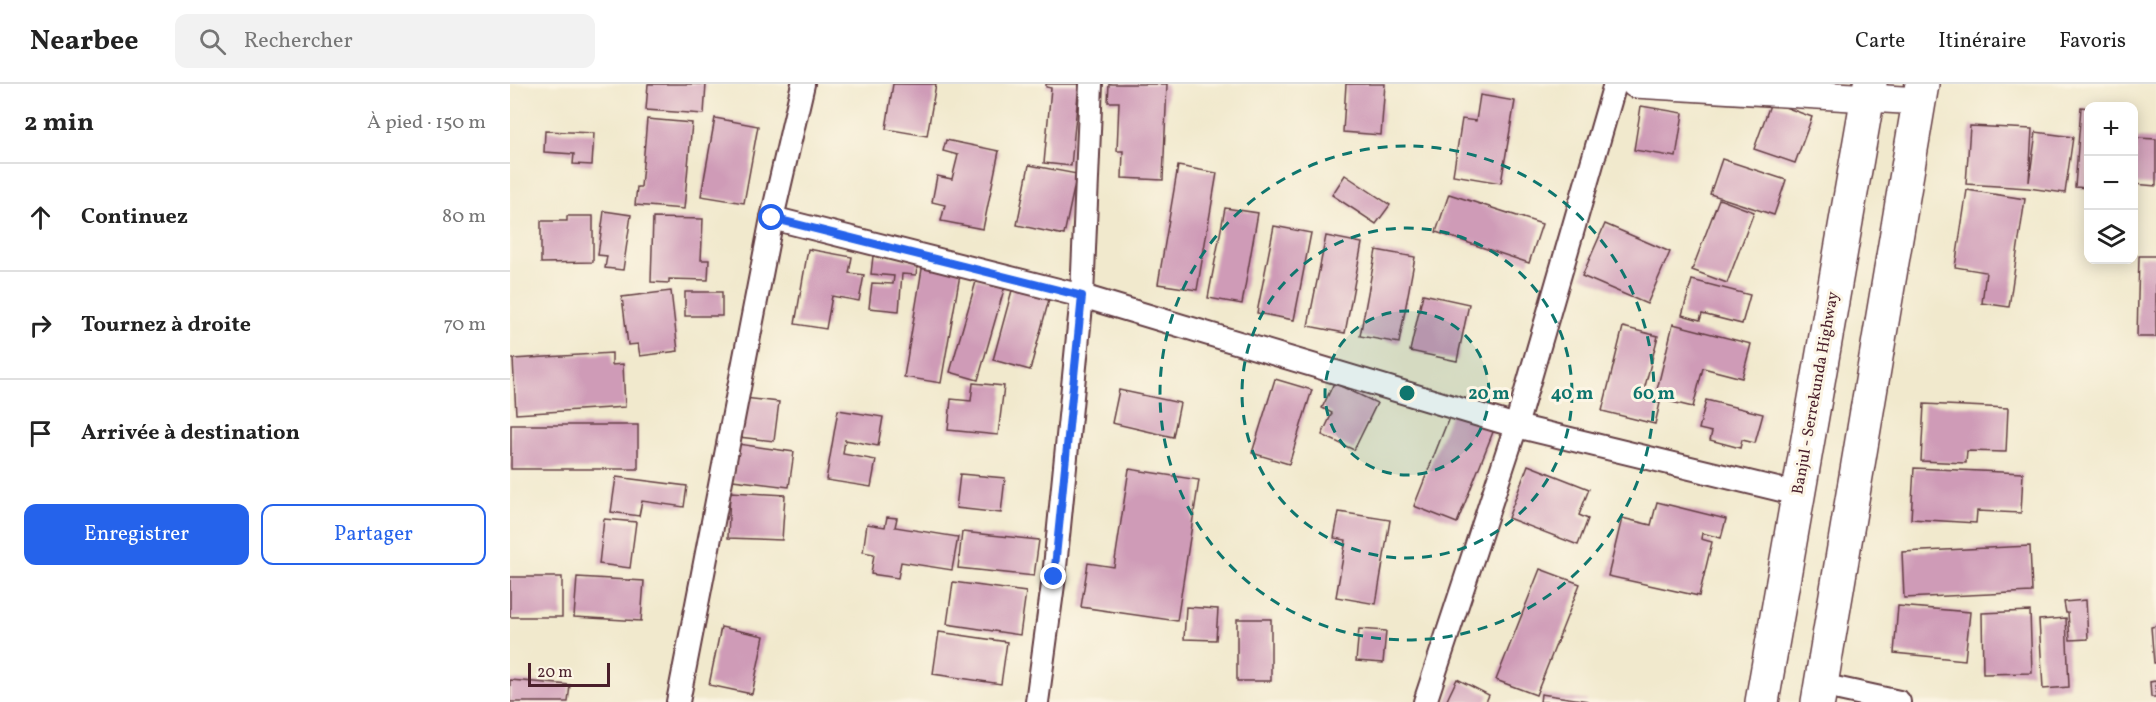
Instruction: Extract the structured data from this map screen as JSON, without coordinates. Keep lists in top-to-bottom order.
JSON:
{
  "streets": {
    "highway": ["Banjul - Serrekunda Highway"]
  },
  "scale_bar": "20 m",
  "page": {
    "header": "Nearbee",
    "search": "Rechercher",
    "nav": ["Carte", "Itinéraire", "Favoris"],
    "heading": ["2 min", "À pied · 150 m"],
    "map_buttons": ["+", "−"],
    "list": [
      ["Continuez", "80 m"],
      ["Tournez à droite", "70 m"],
      "Arrivée à destination"
    ],
    "buttons": ["Enregistrer", "Partager"],
    "scale": "20 m"
  },
  "rings": ["20 m", "40 m", "60 m"]
}
